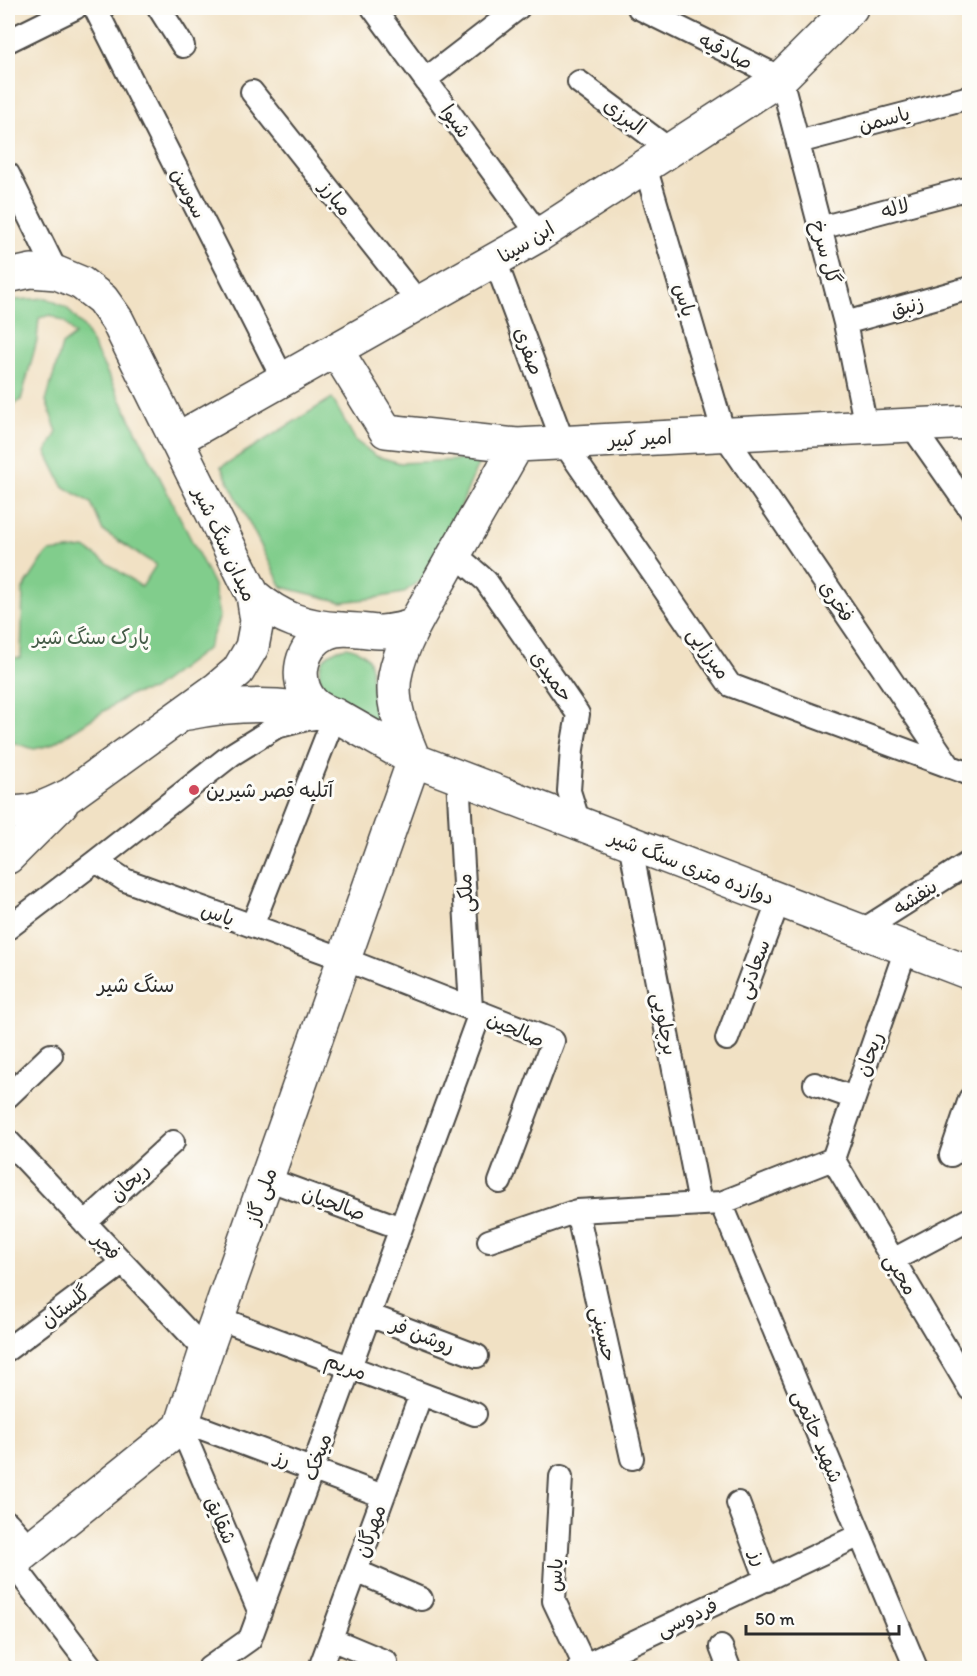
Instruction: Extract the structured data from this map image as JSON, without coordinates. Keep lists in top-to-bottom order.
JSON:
{
  "streets": {
    "street": [
      "صادقیه",
      "البرزی",
      "یاسمن",
      "شیوا",
      "سوسن",
      "مبارز",
      "لاله",
      "ابن سینا",
      "گل سرخ",
      "یاس",
      "زنبق",
      "صفری",
      "امیر کبیر",
      "میدان سنگ شیر",
      "فخری",
      "میرزایی",
      "حمیدی",
      "دوازده متری سنگ شیر",
      "ملکی",
      "بنفشه",
      "سعادتی",
      "برچلویی",
      "صالحین",
      "ریحان",
      "ملی گاز",
      "صالحیان",
      "فجر",
      "محبی",
      "گلستان",
      "حسینی",
      "روشن فر",
      "مریم",
      "شهید حاتمی",
      "میخک",
      "رز",
      "شقایق",
      "مهرگان",
      "فردوسی"
    ]
  },
  "crossings": [
    ["صادقیه", "ابن سینا"],
    ["صادقیه", "گل سرخ"],
    ["البرزی", "ابن سینا"],
    ["البرزی", "یاس"],
    ["یاسمن", "گل سرخ"],
    ["شیوا", "ابن سینا"],
    ["سوسن", "ابن سینا"],
    ["مبارز", "ابن سینا"],
    ["لاله", "گل سرخ"],
    ["ابن سینا", "گل سرخ"],
    ["ابن سینا", "یاس"],
    ["ابن سینا", "صفری"],
    ["ابن سینا", "امیر کبیر"],
    ["ابن سینا", "میدان سنگ شیر"],
    ["گل سرخ", "زنبق"],
    ["گل سرخ", "امیر کبیر"],
    ["یاس", "امیر کبیر"],
    ["یاس", "فخری"],
    ["یاس", "صالحین"],
    ["یاس", "ملی گاز"],
    ["یاس", "فردوسی"],
    ["صفری", "امیر کبیر"],
    ["صفری", "میرزایی"],
    ["امیر کبیر", "فخری"],
    ["امیر کبیر", "میرزایی"],
    ["فخری", "میرزایی"],
    ["حمیدی", "دوازده متری سنگ شیر"],
    ["دوازده متری سنگ شیر", "ملکی"],
    ["دوازده متری سنگ شیر", "بنفشه"],
    ["دوازده متری سنگ شیر", "سعادتی"],
    ["دوازده متری سنگ شیر", "برچلویی"],
    ["دوازده متری سنگ شیر", "ریحان"],
    ["دوازده متری سنگ شیر", "ملی گاز"],
    ["ملکی", "صالحین"],
    ["ملکی", "صالحیان"],
    ["ملکی", "میخک"],
    ["برچلویی", "شهید حاتمی"],
    ["صالحین", "ملی گاز"],
    ["ریحان", "فجر"],
    ["ریحان", "محبی"],
    ["ملی گاز", "صالحیان"],
    ["ملی گاز", "فجر"],
    ["ملی گاز", "مریم"],
    ["ملی گاز", "رز"],
    ["ملی گاز", "شقایق"],
    ["صالحیان", "میخک"],
    ["فجر", "گلستان"],
    ["روشن فر", "میخک"],
    ["مریم", "میخک"],
    ["مریم", "مهرگان"],
    ["شهید حاتمی", "فردوسی"],
    ["میخک", "رز"],
    ["میخک", "شقایق"],
    ["رز", "شقایق"],
    ["رز", "مهرگان"],
    ["رز", "فردوسی"]
  ],
  "districts": ["سنگ شیر"],
  "parks": ["پارک سنگ شیر"],
  "places": ["آتلیه قصر شیرین"],
  "scale_bar": "50 m"
}
